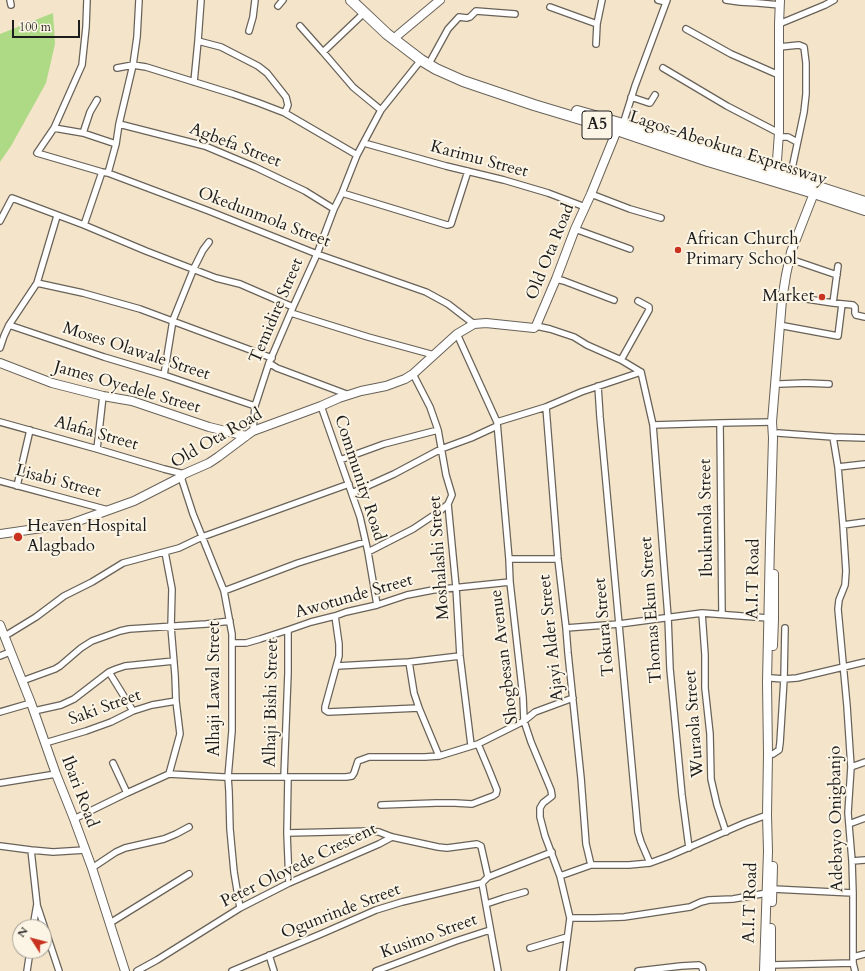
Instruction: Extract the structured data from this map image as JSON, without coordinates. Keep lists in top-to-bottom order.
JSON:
{
  "streets": {
    "highway": ["A5", "Lagos-Abeokuta Expressway"],
    "street": [
      "Agbefa Street",
      "Karimu Street",
      "Okedunmola Street",
      "Old Ota Road",
      "Temidire Street",
      "Moses Olawale Street",
      "James Oyedele Street",
      "Alafia Street",
      "Community Road",
      "Lisabi Street",
      "Ibukunola Street",
      "Moshalashi Street",
      "A.I.T Road",
      "Awotunde Street",
      "Thomas Ekun Street",
      "Tokura Street",
      "Ajayi Alder Street",
      "Shogbesan Avenue",
      "Alhaji Lawal Street",
      "Alhaji Bishi Street",
      "Saki Street",
      "Wuraola Street",
      "Ibari Road",
      "Adebayo Onigbanjo",
      "Peter Oloyede Crescent",
      "Ogunrinde Street",
      "Kusimo Street"
    ]
  },
  "crossings": [
    ["Agbefa Street", "Temidire Street"],
    ["Lagos-Abeokuta Expressway", "Old Ota Road"],
    ["Lagos-Abeokuta Expressway", "Temidire Street"],
    ["Lagos-Abeokuta Expressway", "A.I.T Road"],
    ["Karimu Street", "Old Ota Road"],
    ["Karimu Street", "Temidire Street"],
    ["Okedunmola Street", "Old Ota Road"],
    ["Okedunmola Street", "Temidire Street"],
    ["Old Ota Road", "Temidire Street"],
    ["Old Ota Road", "James Oyedele Street"],
    ["Old Ota Road", "Alafia Street"],
    ["Old Ota Road", "Community Road"],
    ["Old Ota Road", "Lisabi Street"],
    ["Old Ota Road", "Moshalashi Street"],
    ["Old Ota Road", "Shogbesan Avenue"],
    ["Old Ota Road", "Alhaji Lawal Street"],
    ["Temidire Street", "Moses Olawale Street"],
    ["Temidire Street", "James Oyedele Street"],
    ["Alafia Street", "Alhaji Lawal Street"],
    ["Community Road", "Awotunde Street"],
    ["Moshalashi Street", "Awotunde Street"],
    ["Awotunde Street", "Shogbesan Avenue"],
    ["Awotunde Street", "Alhaji Lawal Street"],
    ["Awotunde Street", "Alhaji Bishi Street"],
    ["Alhaji Lawal Street", "Peter Oloyede Crescent"],
    ["Alhaji Bishi Street", "Peter Oloyede Crescent"],
    ["Saki Street", "Ibari Road"]
  ],
  "places": ["African Church Primary School", "Market", "Heaven Hospital Alagbado"],
  "scale_bar": "100 m",
  "north": "top left"
}
